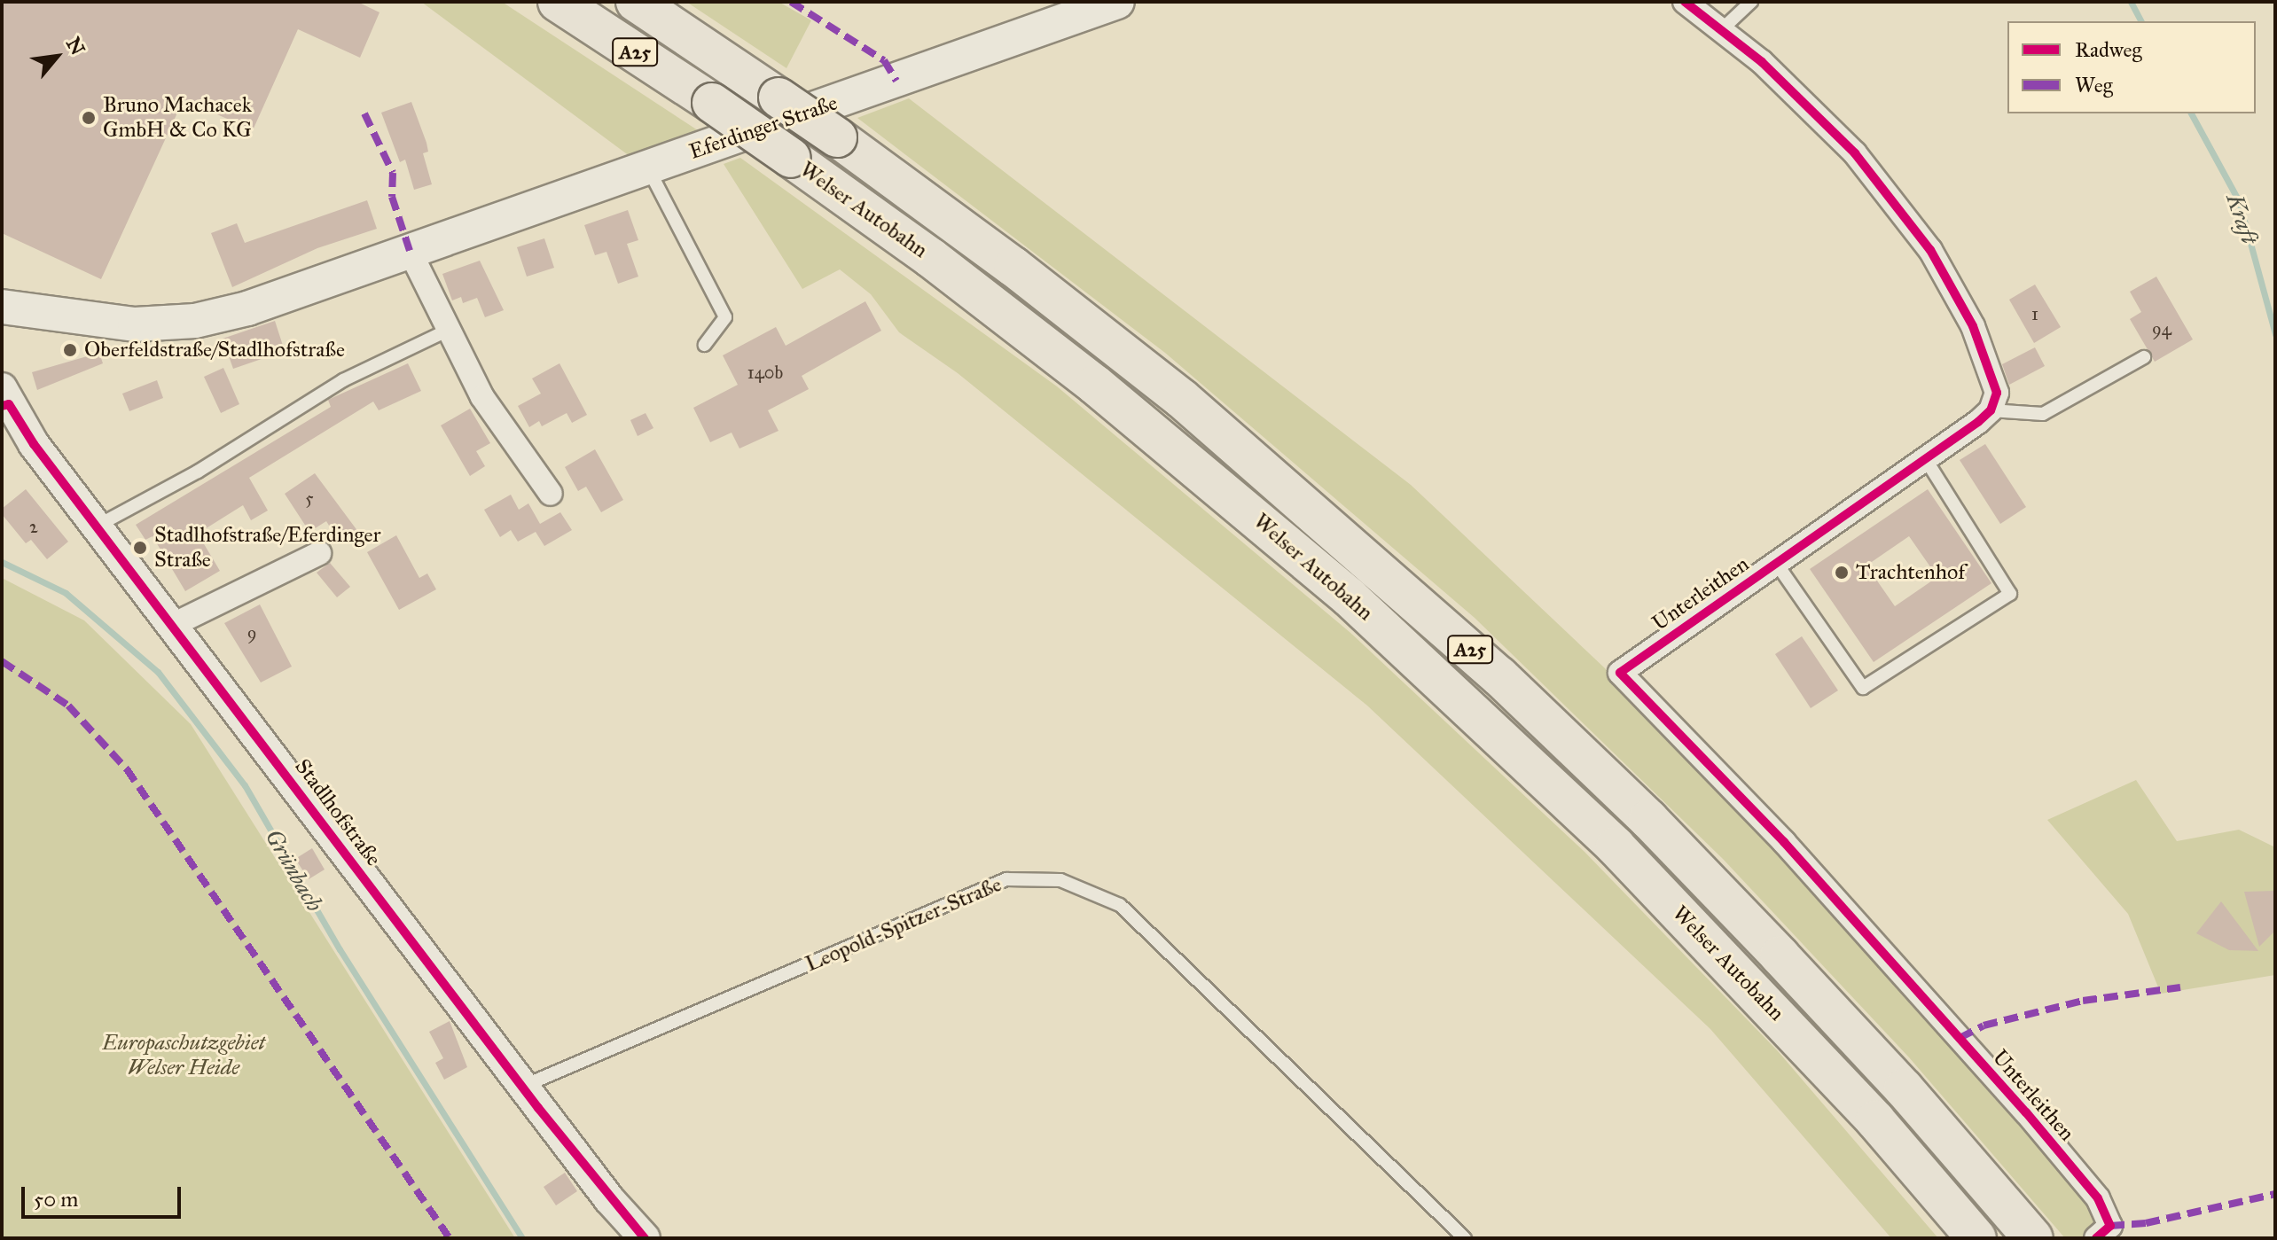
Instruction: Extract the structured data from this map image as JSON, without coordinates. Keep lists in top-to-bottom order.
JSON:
{
  "streets": {
    "highway": ["A25", "Welser Autobahn"],
    "main road": ["Eferdinger Straße"],
    "street": ["Unterleithen", "Stadlhofstraße"],
    "lane": ["Leopold-Spitzer-Straße"]
  },
  "crossings": [
    ["Stadlhofstraße", "Leopold-Spitzer-Straße"]
  ],
  "water": ["Kraft", "Grünbach"],
  "parks": ["Europaschutzgebiet Welser Heide"],
  "places": [
    "Bruno Machacek GmbH & Co KG",
    "Oberfeldstraße/Stadlhofstraße",
    "Stadlhofstraße/Eferdinger Straße",
    "Trachtenhof"
  ],
  "house_numbers": [
    "1",
    "94",
    "140b",
    "5",
    "2",
    "9"
  ],
  "legend": ["Radweg", "Weg"],
  "scale_bar": "50 m",
  "north": "top right"
}
